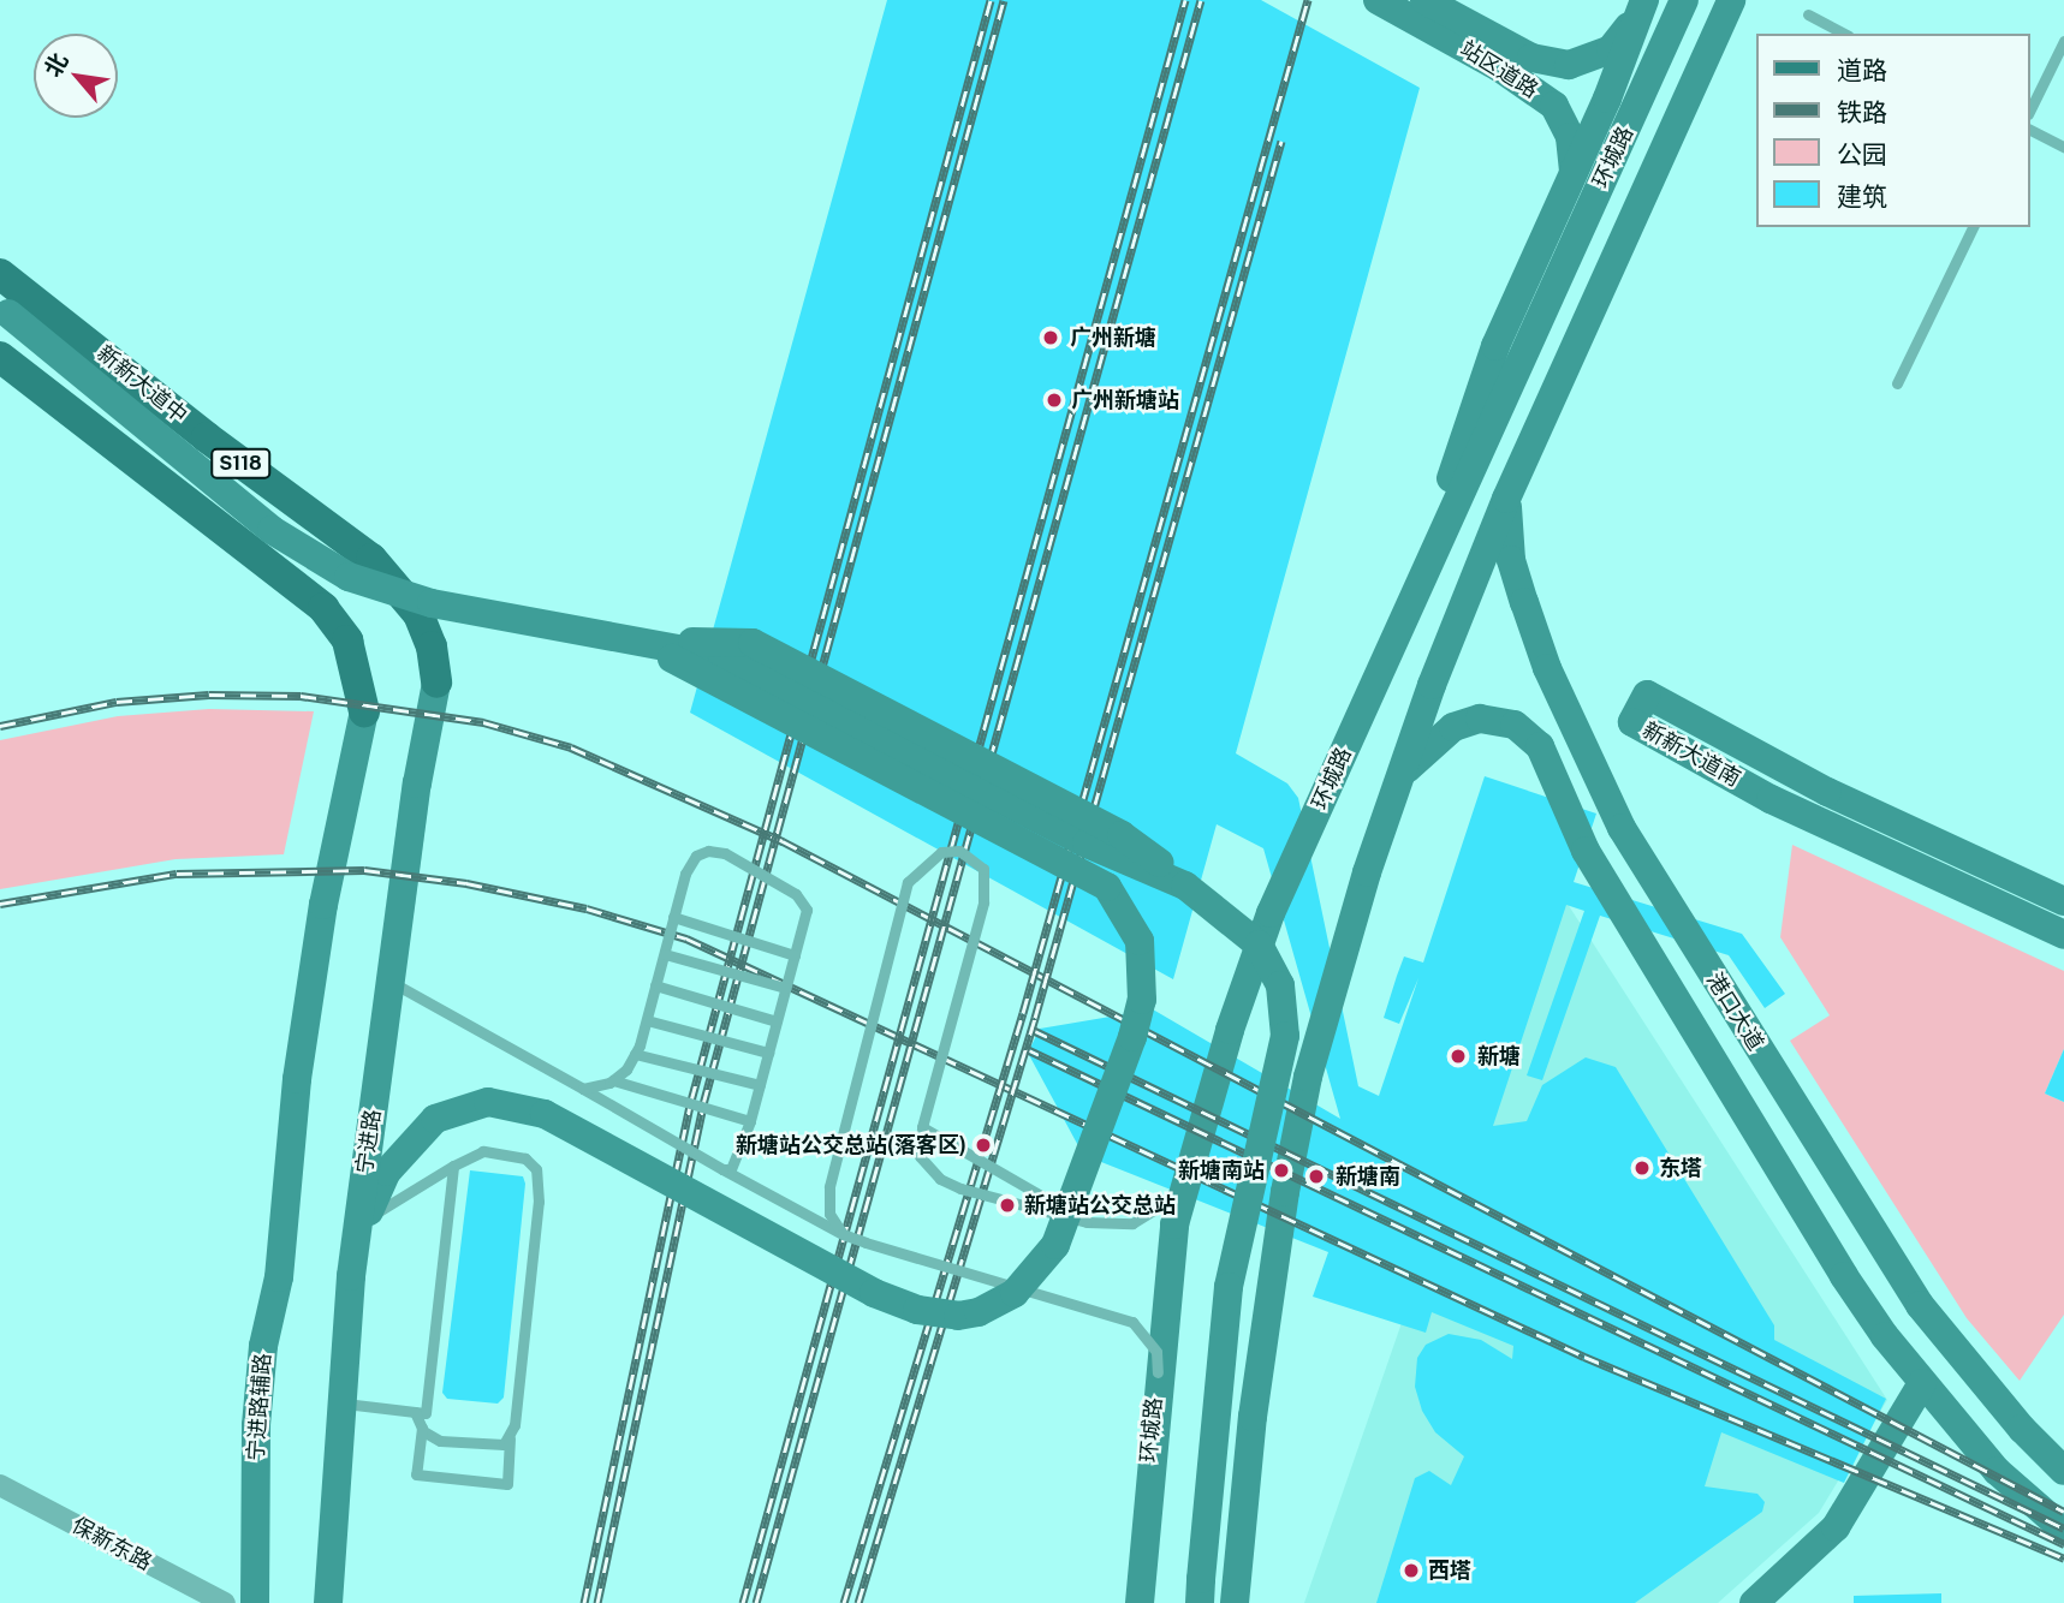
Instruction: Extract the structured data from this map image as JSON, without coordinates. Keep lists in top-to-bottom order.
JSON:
{
  "streets": {
    "main road": ["新新大道中", "S118"],
    "street": [
      "站区道路",
      "环城路",
      "新新大道南",
      "港口大道",
      "宁进路",
      "宁进路辅路",
      "保新东路"
    ]
  },
  "crossings": [
    ["环城路", "港口大道"],
    ["新新大道中", "宁进路"]
  ],
  "places": [
    "广州新塘",
    "广州新塘站",
    "新塘",
    "新塘站公交总站(落客区)",
    "东塔",
    "新塘南站",
    "新塘南",
    "新塘站公交总站",
    "西塔"
  ],
  "legend": [
    "道路",
    "铁路",
    "公园",
    "建筑"
  ],
  "north": "top left"
}
